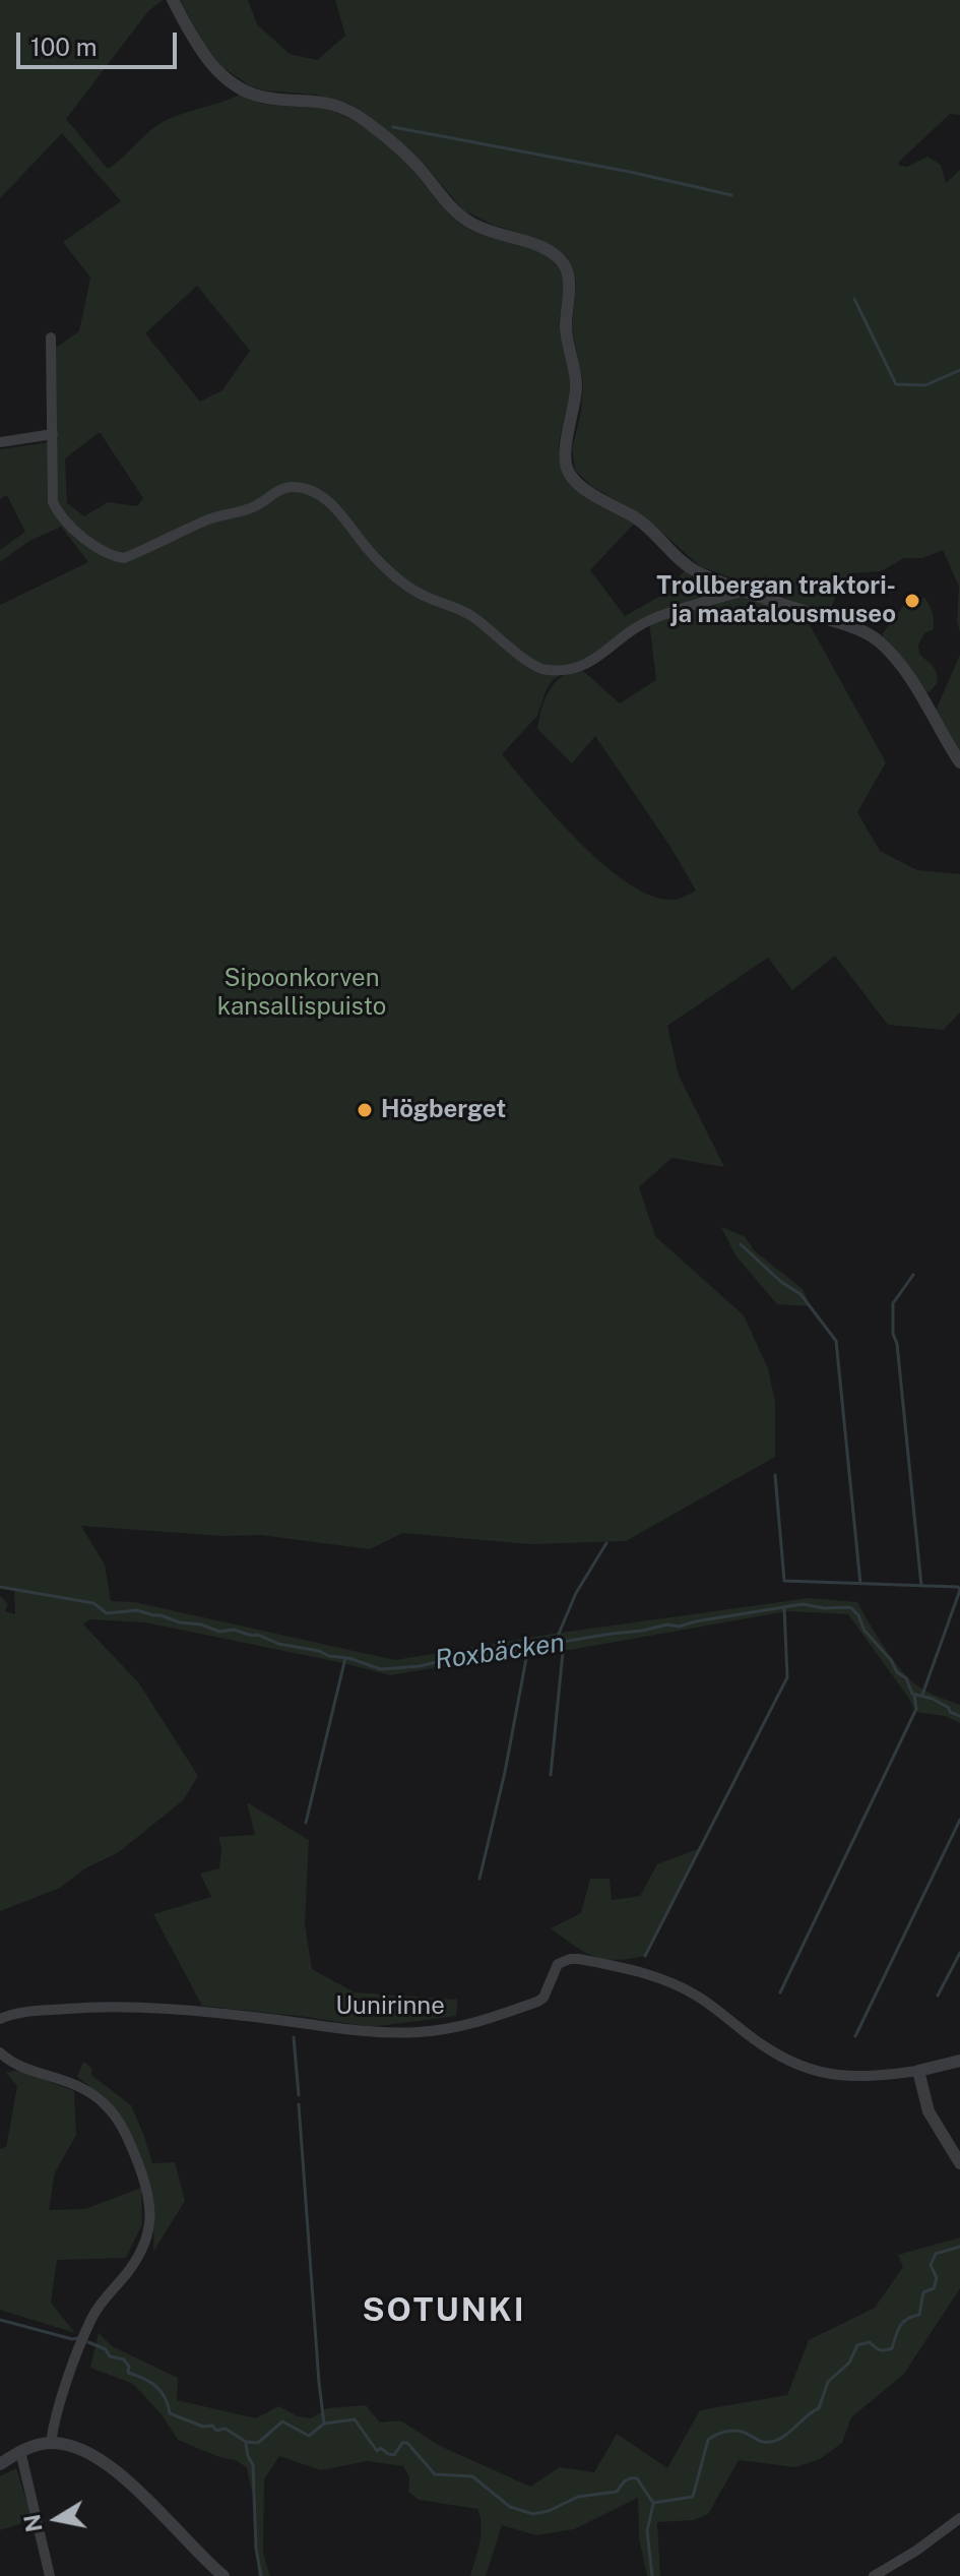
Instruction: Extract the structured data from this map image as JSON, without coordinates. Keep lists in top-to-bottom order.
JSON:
{
  "streets": {
    "street": ["Uunirinne"]
  },
  "districts": ["SOTUNKI"],
  "water": ["Roxbäcken"],
  "parks": ["Sipoonkorven kansallispuisto"],
  "places": ["Trollbergan traktori- ja maatalousmuseo", "Högberget"],
  "scale_bar": "100 m",
  "north": "left"
}
